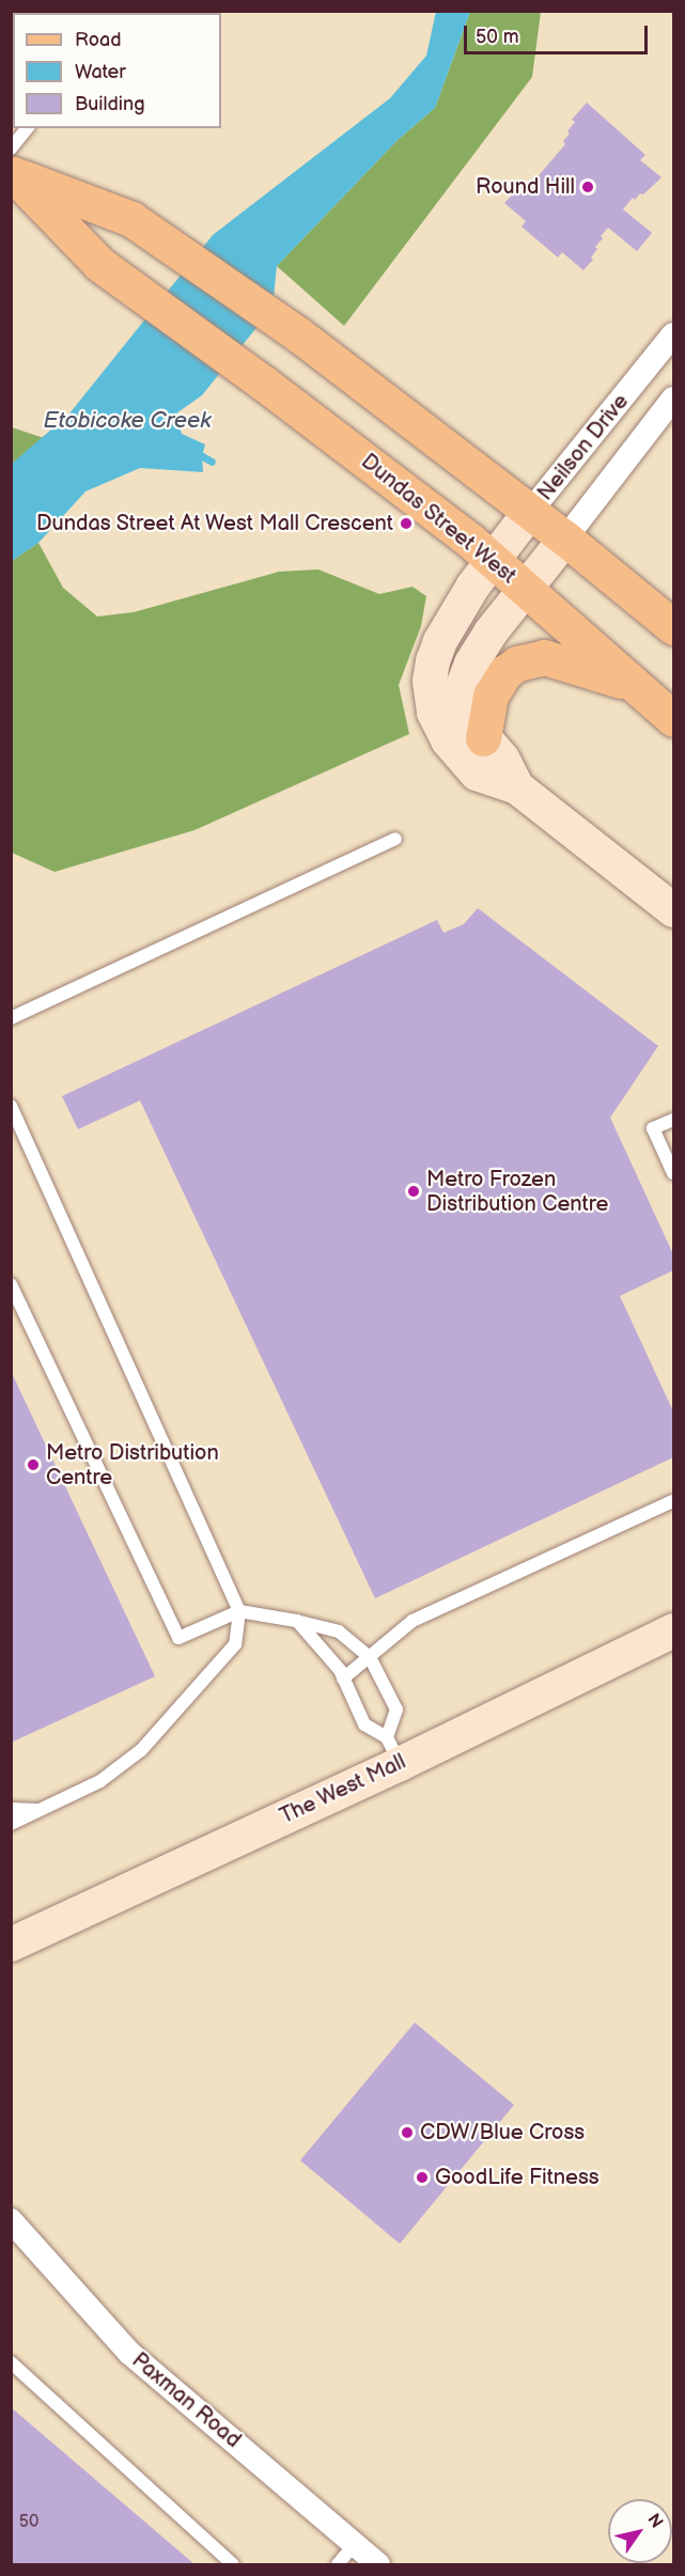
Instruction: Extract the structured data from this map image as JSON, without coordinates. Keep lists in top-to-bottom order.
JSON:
{
  "streets": {
    "main road": ["Neilson Drive", "Dundas Street West", "The West Mall"],
    "street": ["Paxman Road"]
  },
  "crossings": [
    ["Neilson Drive", "Dundas Street West"]
  ],
  "water": ["Etobicoke Creek"],
  "places": [
    "Round Hill",
    "Dundas Street At West Mall Crescent",
    "Metro Frozen Distribution Centre",
    "Metro Distribution Centre",
    "CDW/Blue Cross",
    "GoodLife Fitness"
  ],
  "house_numbers": ["50"],
  "legend": ["Road", "Water", "Building"],
  "scale_bar": "50 m",
  "north": "top right"
}
